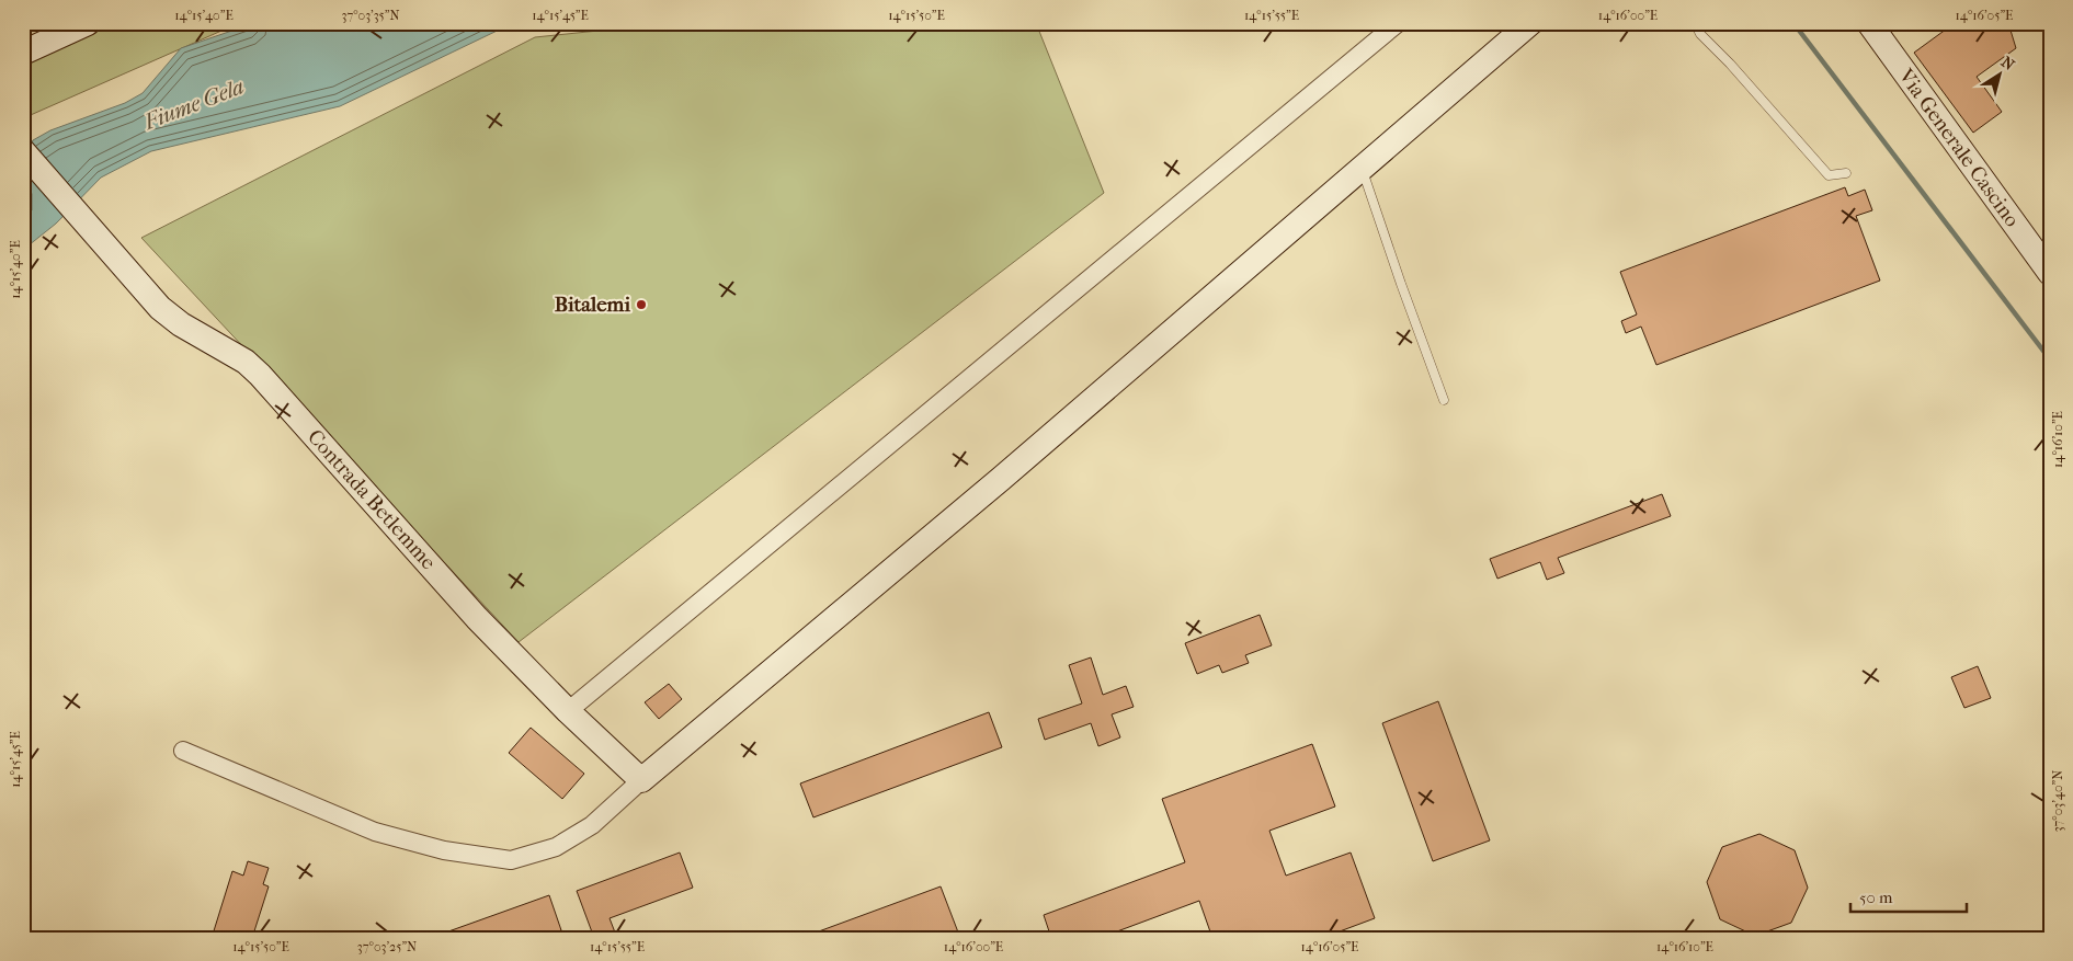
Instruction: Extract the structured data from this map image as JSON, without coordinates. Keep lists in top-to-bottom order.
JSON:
{
  "streets": {
    "street": ["Via Generale Cascino", "Contrada Betlemme"]
  },
  "water": ["Fiume Gela"],
  "places": ["Bitalemi"],
  "scale_bar": "50 m",
  "north": "top right",
  "coordinates": [
    "14°15'40\"E",
    "37°03'35\"N",
    "14°15'45\"E",
    "14°15'50\"E",
    "14°15'55\"E",
    "14°16'00\"E",
    "14°16'05\"E",
    "14°16'10\"E",
    "37°03'40\"N",
    "37°03'25\"N"
  ]
}
